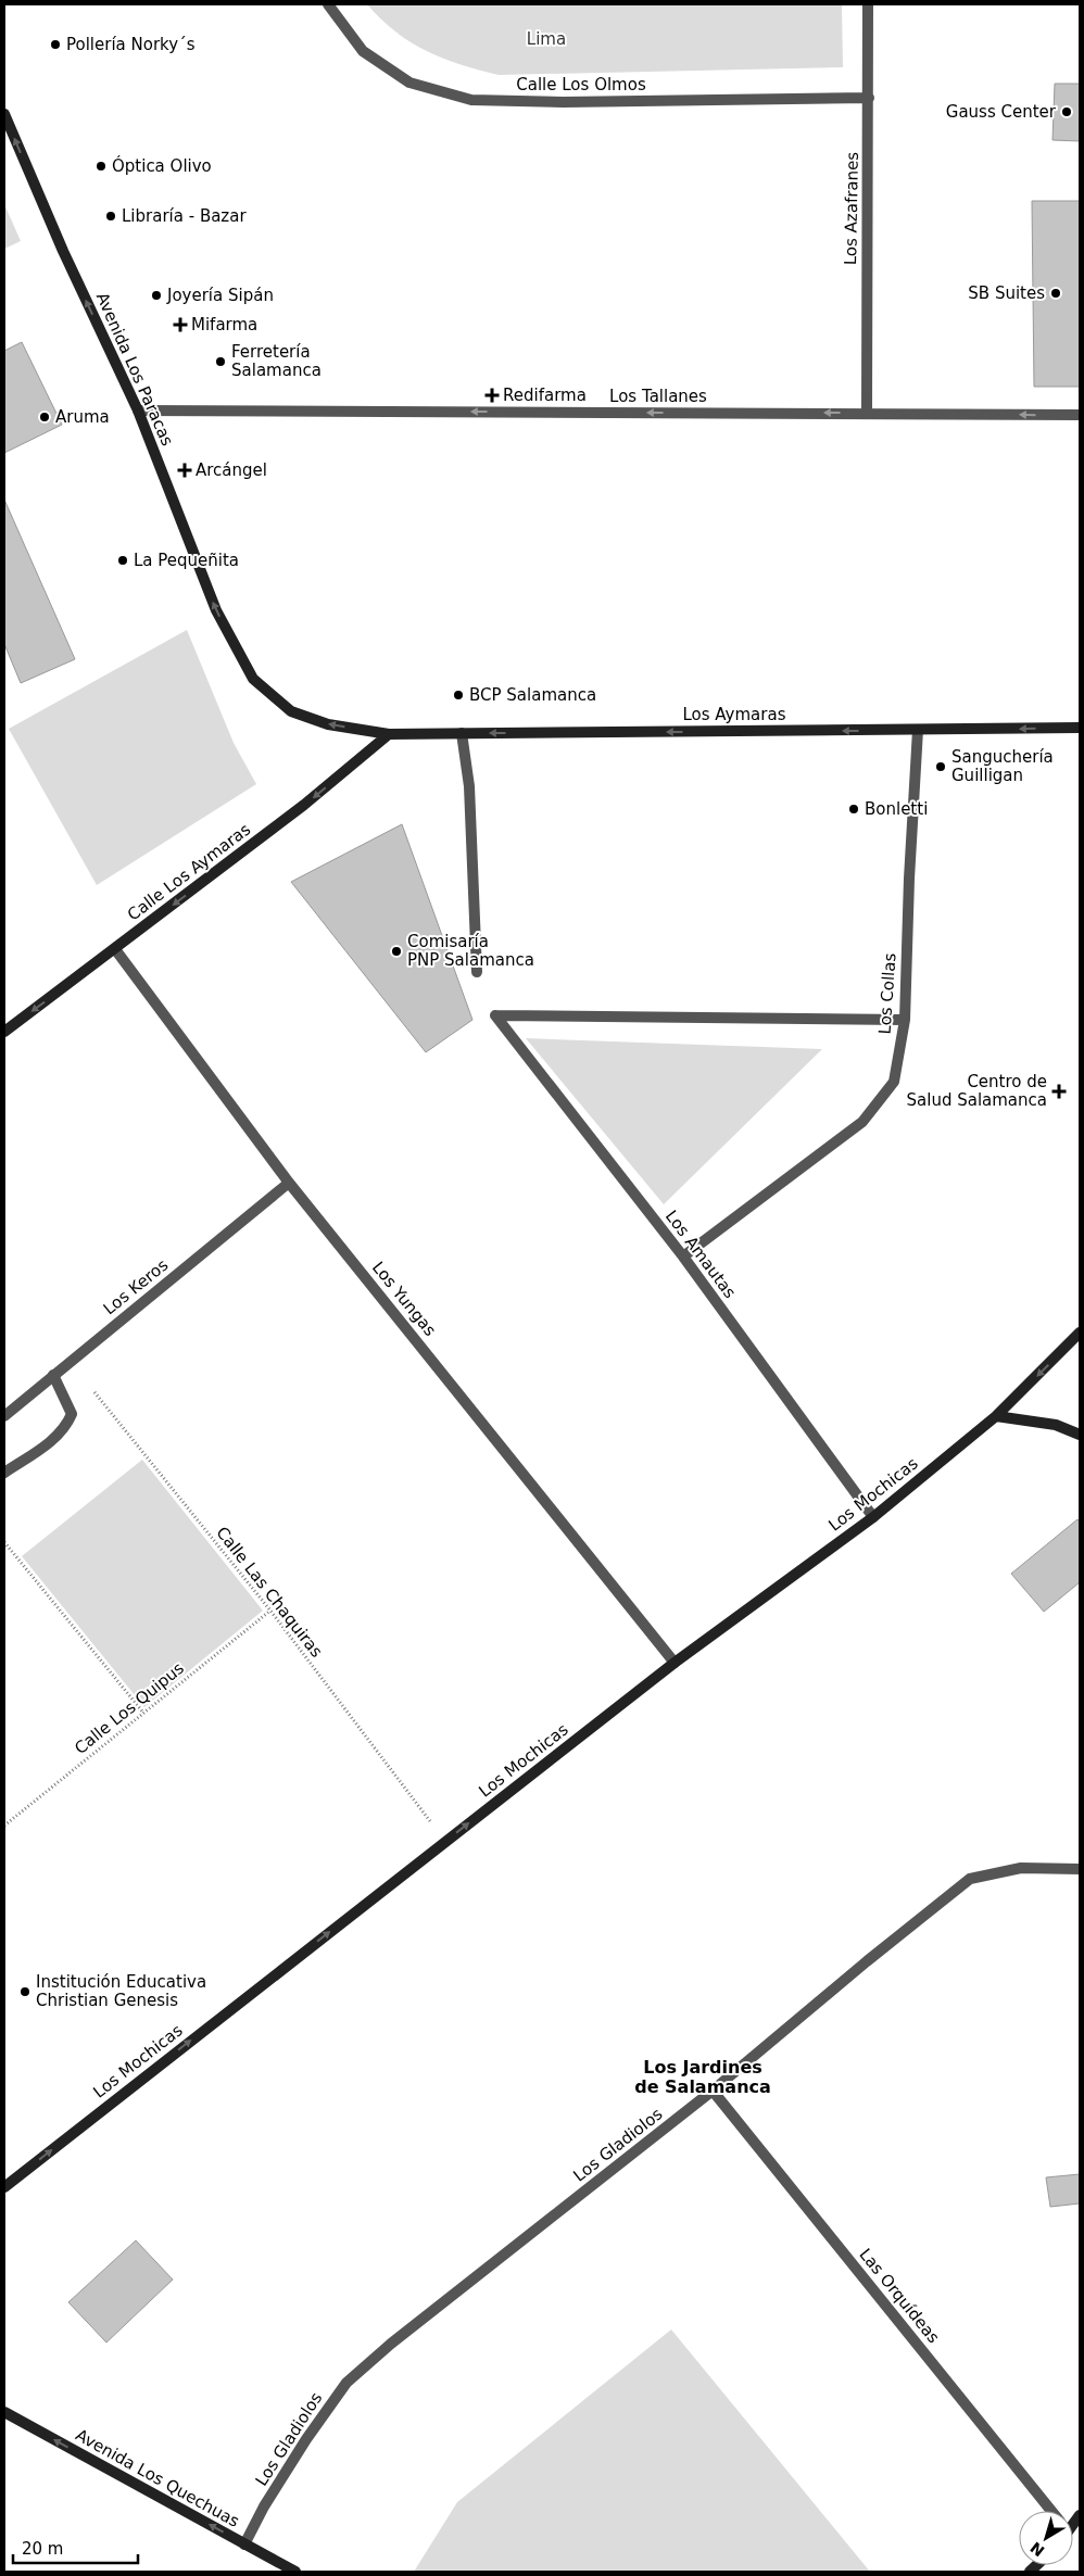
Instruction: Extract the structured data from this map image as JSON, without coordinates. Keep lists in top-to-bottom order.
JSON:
{
  "streets": {
    "street": [
      "Calle Los Olmos",
      "Los Azafranes",
      "Avenida Los Paracas",
      "Los Tallanes",
      "Los Aymaras",
      "Calle Los Aymaras",
      "Los Collas",
      "Los Amautas",
      "Los Keros",
      "Los Yungas",
      "Los Mochicas",
      "Los Gladiolos",
      "Las Orquídeas",
      "Avenida Los Quechuas"
    ],
    "path": ["Calle Las Chaquiras", "Calle Los Quipus"]
  },
  "crossings": [
    ["Calle Los Olmos", "Los Azafranes"],
    ["Los Azafranes", "Los Tallanes"],
    ["Avenida Los Paracas", "Los Tallanes"],
    ["Avenida Los Paracas", "Los Aymaras"],
    ["Avenida Los Paracas", "Calle Los Aymaras"],
    ["Los Aymaras", "Calle Los Aymaras"],
    ["Los Aymaras", "Los Collas"],
    ["Calle Los Aymaras", "Los Yungas"],
    ["Los Collas", "Los Amautas"],
    ["Los Amautas", "Los Mochicas"],
    ["Los Keros", "Los Yungas"],
    ["Los Keros", "Calle Las Chaquiras"],
    ["Los Yungas", "Los Mochicas"],
    ["Los Mochicas", "Calle Las Chaquiras"],
    ["Calle Las Chaquiras", "Calle Los Quipus"],
    ["Los Gladiolos", "Las Orquídeas"],
    ["Los Gladiolos", "Avenida Los Quechuas"]
  ],
  "one_way": [
    "Avenida Los Paracas",
    "Los Tallanes",
    "Los Aymaras",
    "Calle Los Aymaras",
    "Avenida Los Quechuas"
  ],
  "districts": ["Los Jardines de Salamanca"],
  "parks": ["Lima"],
  "places": {
    "other": [
      "Pollería Norky´s",
      "Gauss Center",
      "Óptica Olivo",
      "Libraría - Bazar",
      "SB Suites",
      "Joyería Sipán",
      "Ferretería Salamanca",
      "Aruma",
      "La Pequeñita",
      "BCP Salamanca",
      "Sanguchería Guilligan",
      "Bonletti",
      "Comisaría PNP Salamanca",
      "Institución Educativa Christian Genesis"
    ],
    "health": [
      "Mifarma",
      "Redifarma",
      "Arcángel",
      "Centro de Salud Salamanca"
    ]
  },
  "scale_bar": "20 m",
  "north": "bottom left"
}
